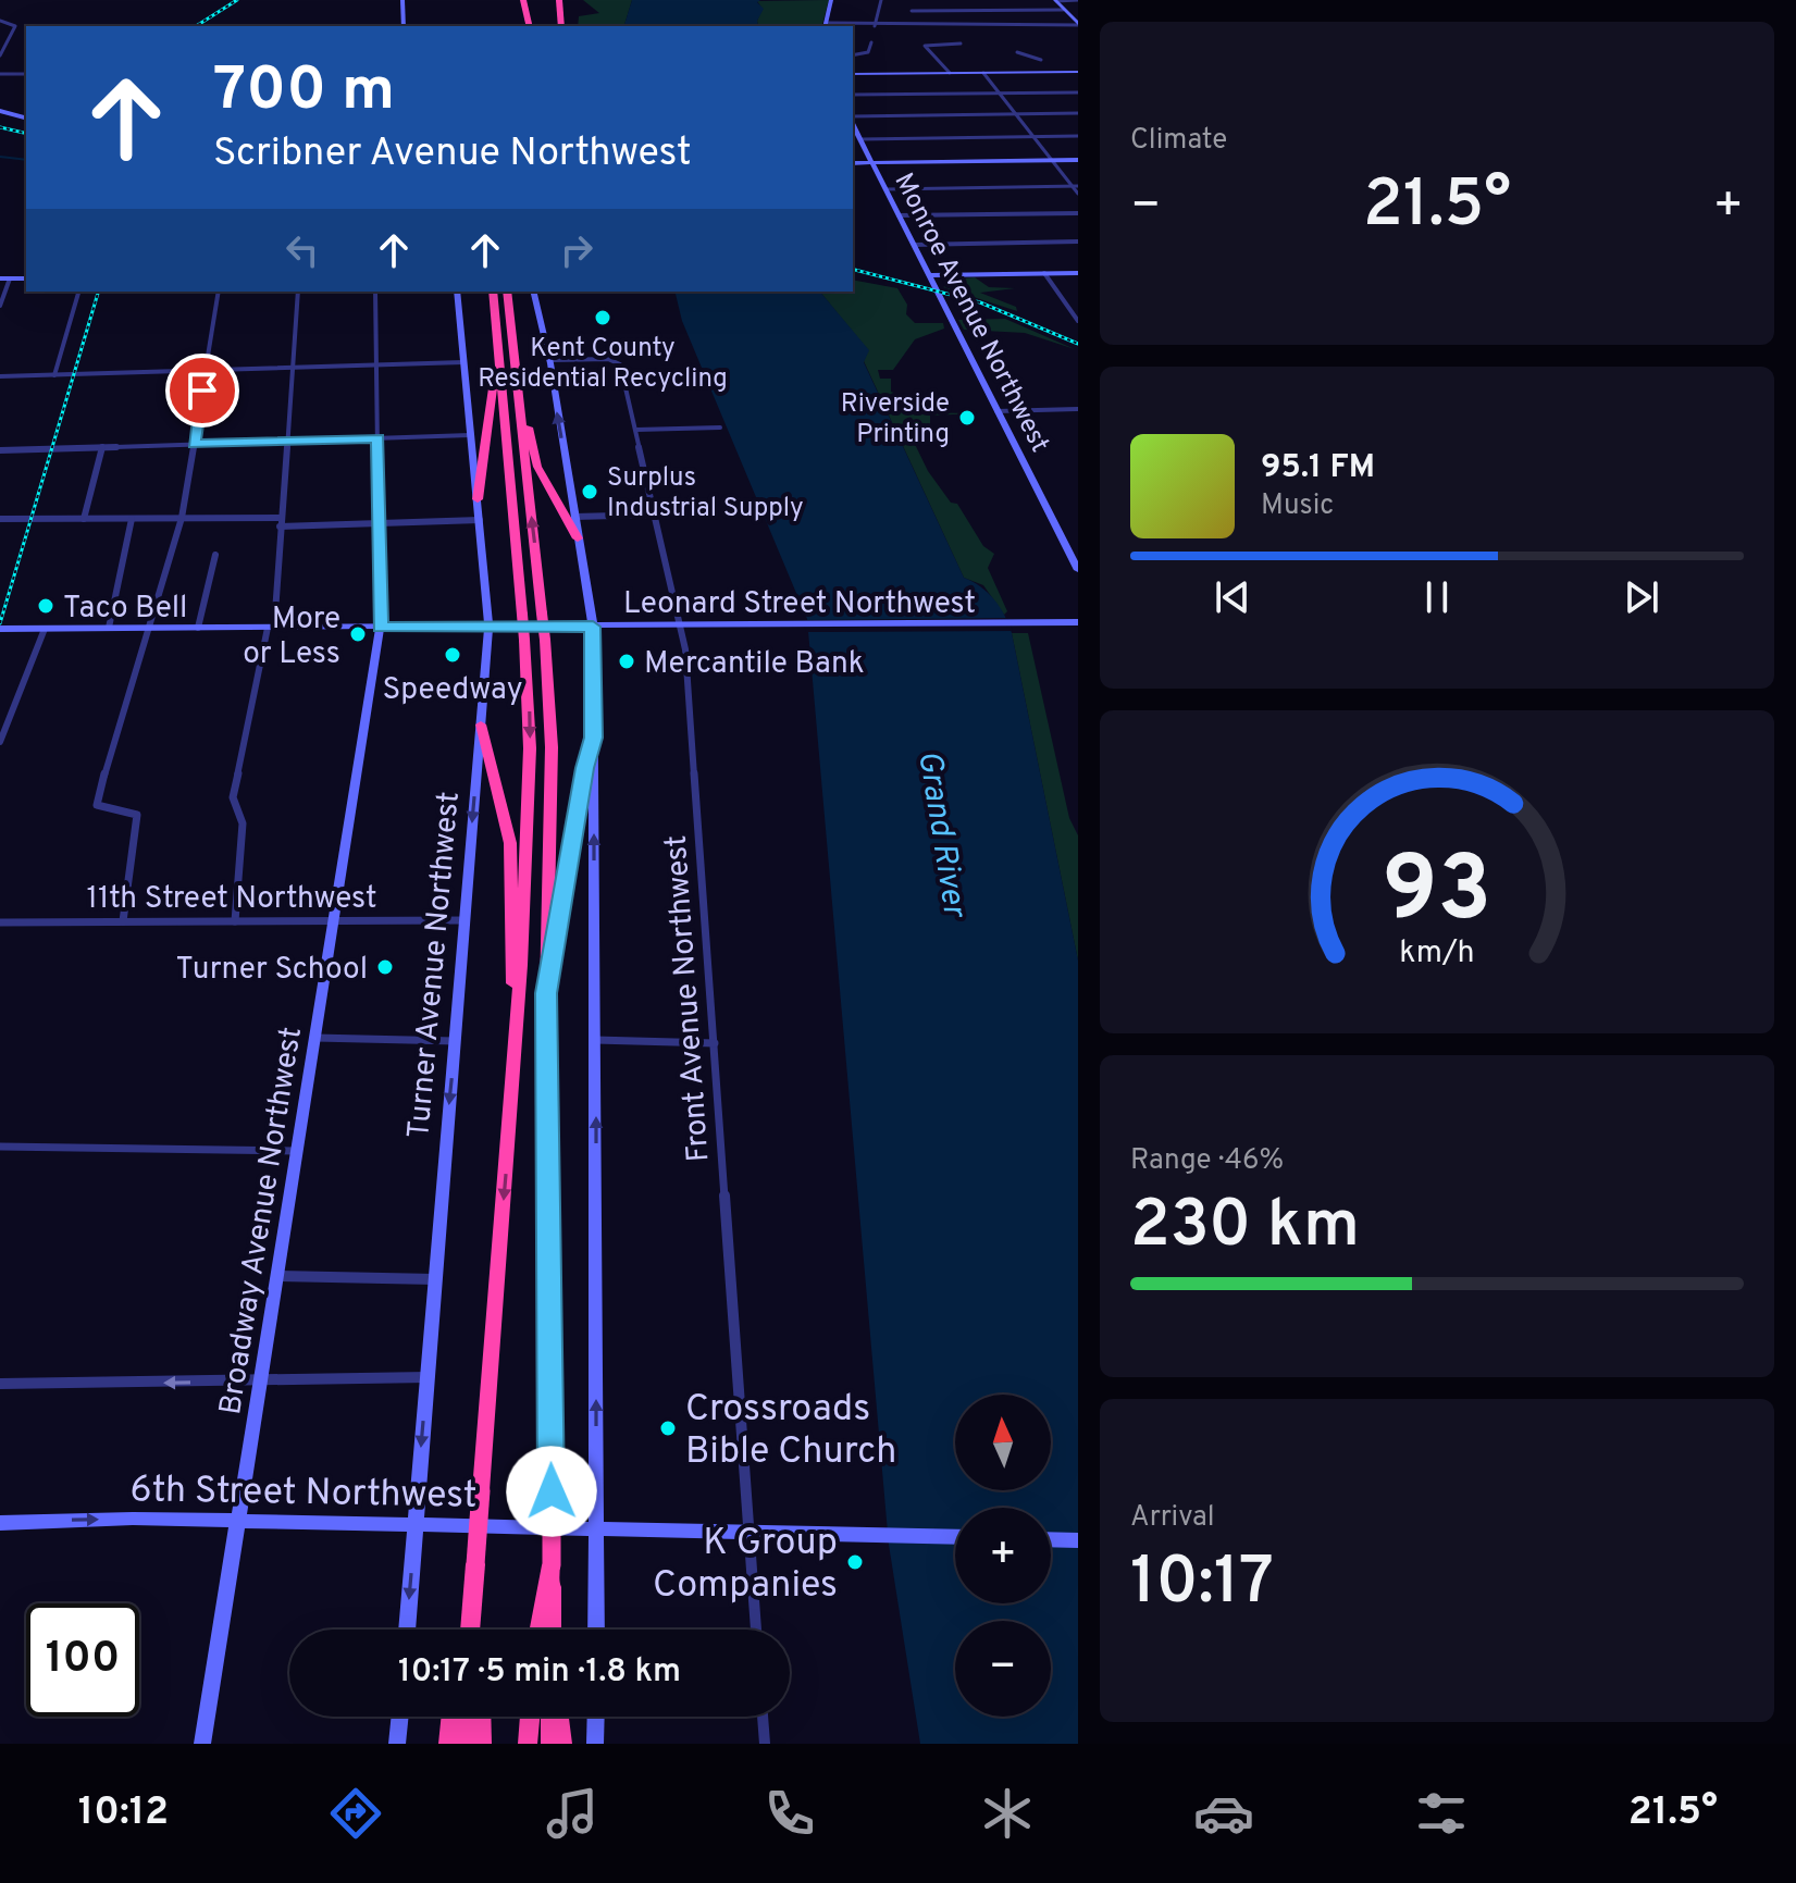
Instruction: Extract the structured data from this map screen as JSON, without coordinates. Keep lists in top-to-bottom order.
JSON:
{
  "streets": {
    "street": [
      "Monroe Avenue Northwest",
      "Leonard Street Northwest",
      "11th Street Northwest",
      "Turner Avenue Northwest",
      "Front Avenue Northwest",
      "Broadway Avenue Northwest",
      "6th Street Northwest"
    ]
  },
  "crossings": [
    ["Leonard Street Northwest", "Turner Avenue Northwest"],
    ["Leonard Street Northwest", "Front Avenue Northwest"],
    ["Leonard Street Northwest", "Broadway Avenue Northwest"],
    ["11th Street Northwest", "Turner Avenue Northwest"],
    ["11th Street Northwest", "Broadway Avenue Northwest"],
    ["Turner Avenue Northwest", "6th Street Northwest"],
    ["Front Avenue Northwest", "6th Street Northwest"],
    ["Broadway Avenue Northwest", "6th Street Northwest"]
  ],
  "one_way": ["Turner Avenue Northwest"],
  "water": ["Grand River"],
  "places": [
    "Kent County Residential Recycling",
    "Riverside Printing",
    "Surplus Industrial Supply",
    "Taco Bell",
    "More or Less",
    "Speedway",
    "Mercantile Bank",
    "Turner School",
    "Crossroads Bible Church",
    "K Group Companies"
  ],
  "north": "top",
  "page": {
    "tile": [
      "Climate",
      ["Range · 46%", "230 km"],
      ["Arrival", "10:17"]
    ],
    "turn": ["700 m", "Scribner Avenue Northwest"],
    "heat": ["−", "21.5°", "+"],
    "song": ["95.1 FM", "Music"],
    "map_buttons": ["+", "−"],
    "limit": "100",
    "trip": "10:17 · 5 min · 1.8 km",
    "tabs": ["10:12", "21.5°"],
    "gauge": ["93", "km/h"]
  }
}
